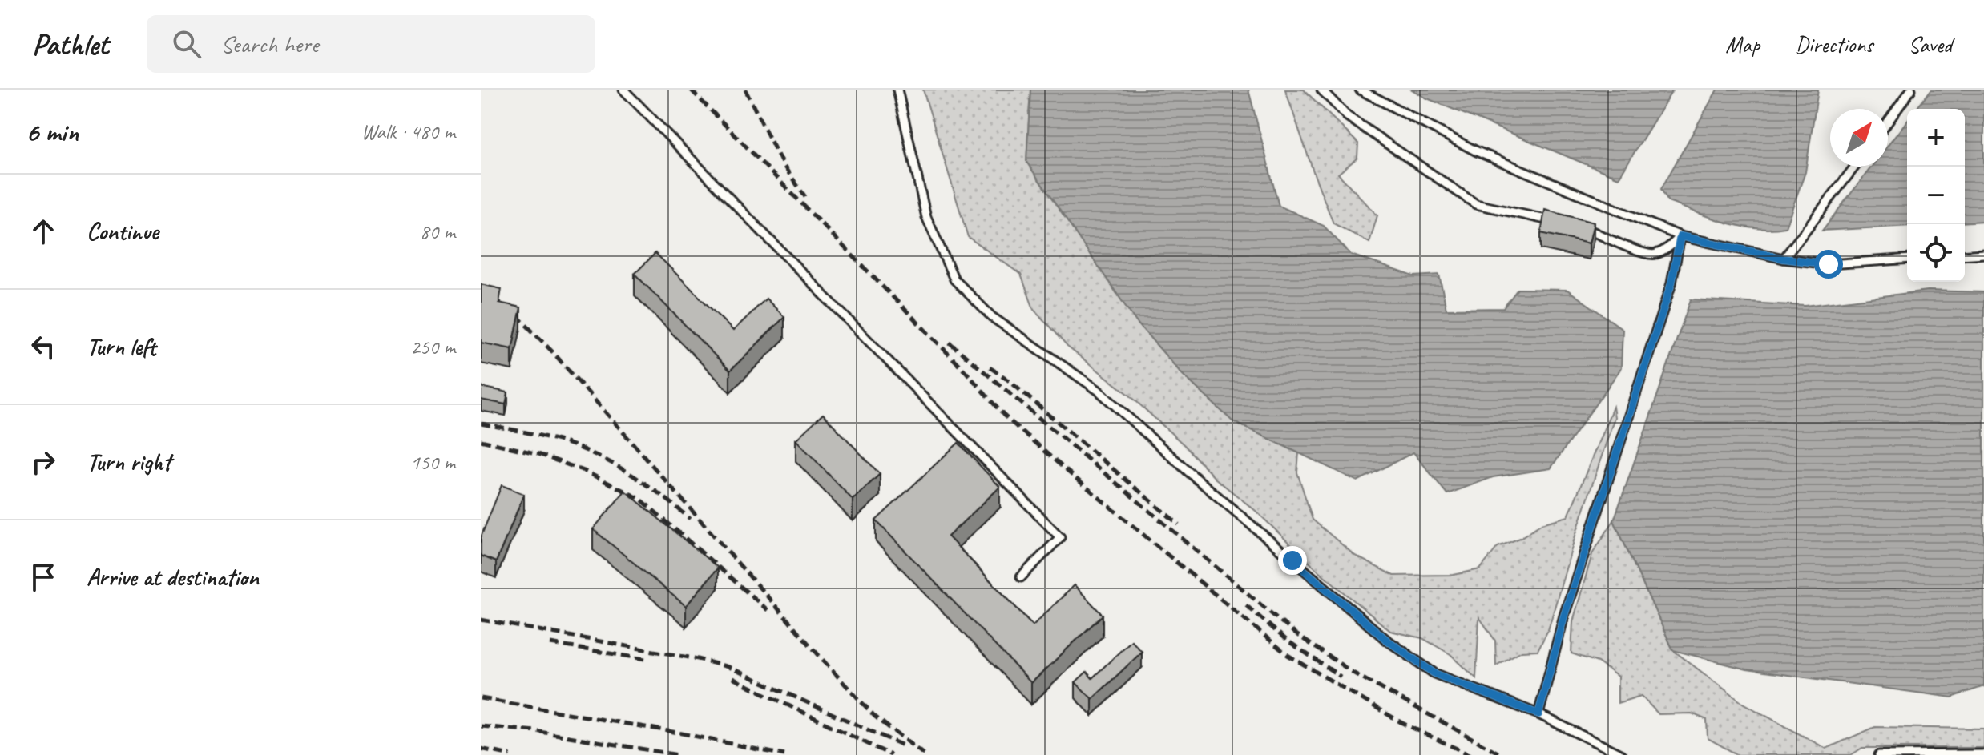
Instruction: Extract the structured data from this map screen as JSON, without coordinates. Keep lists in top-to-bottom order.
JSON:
{
  "north": "top right",
  "page": {
    "header": "Pathlet",
    "search": "Search here",
    "nav": ["Map", "Directions", "Saved"],
    "heading": ["6 min", "Walk · 480 m"],
    "map_buttons": ["+", "−"],
    "list": [
      ["Continue", "80 m"],
      ["Turn left", "250 m"],
      ["Turn right", "150 m"],
      "Arrive at destination"
    ]
  }
}
